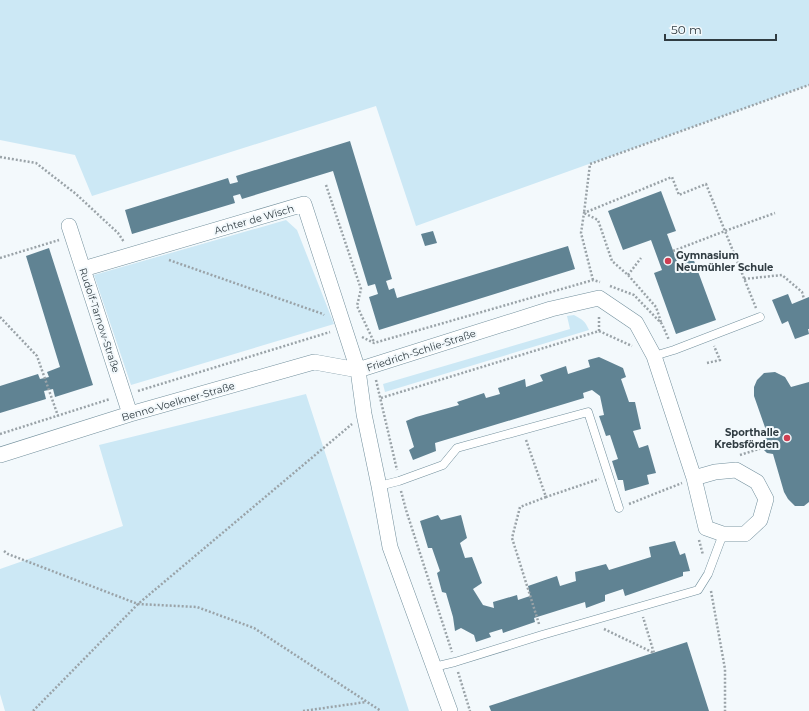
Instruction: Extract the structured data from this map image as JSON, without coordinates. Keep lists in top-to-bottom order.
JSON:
{
  "streets": {
    "street": [
      "Achter de Wisch",
      "Rudolf-Tarnow-Straße",
      "Friedrich-Schlie-Straße",
      "Benno-Voelkner-Straße"
    ]
  },
  "crossings": [
    ["Achter de Wisch", "Rudolf-Tarnow-Straße"],
    ["Achter de Wisch", "Friedrich-Schlie-Straße"],
    ["Achter de Wisch", "Benno-Voelkner-Straße"],
    ["Rudolf-Tarnow-Straße", "Benno-Voelkner-Straße"],
    ["Friedrich-Schlie-Straße", "Benno-Voelkner-Straße"]
  ],
  "places": ["Gymnasium Neumühler Schule", "Sporthalle Krebsförden"],
  "scale_bar": "50 m"
}
